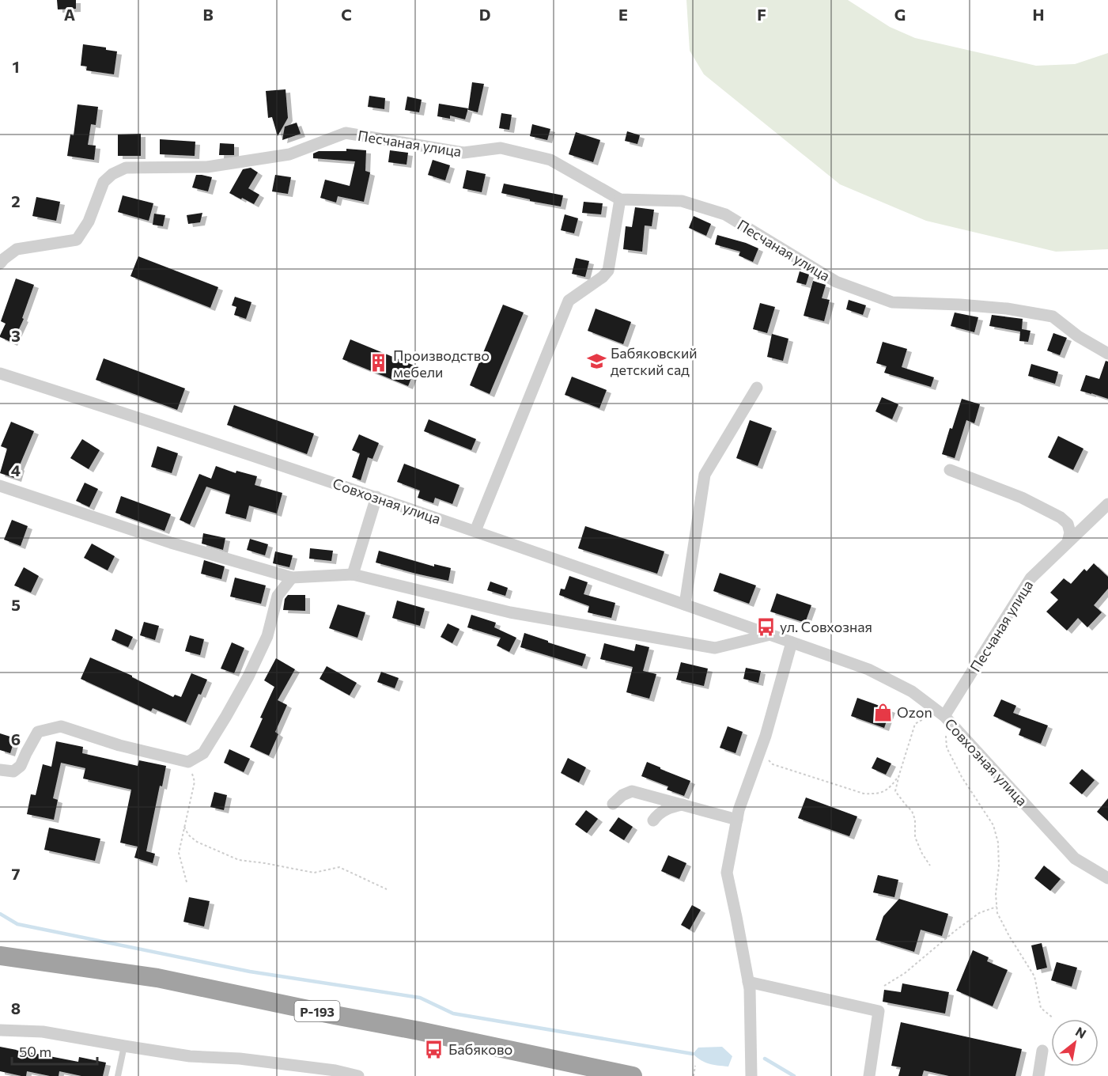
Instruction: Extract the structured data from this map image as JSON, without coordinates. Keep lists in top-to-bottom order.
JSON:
{
  "streets": {
    "highway": ["Р-193"],
    "street": ["Песчаная улица", "Совхозная улица"]
  },
  "crossings": [
    ["Песчаная улица", "Совхозная улица"]
  ],
  "places": {
    "school or university": ["Бабяковский детский сад"],
    "building": ["Производство мебели"],
    "bus stop": ["ул. Совхозная", "Бабяково"],
    "shop": ["Ozon"]
  },
  "scale_bar": "50 m",
  "north": "top right",
  "grid": {
    "columns": [
      "A",
      "B",
      "C",
      "D",
      "E",
      "F",
      "G",
      "H"
    ],
    "rows": [
      "1",
      "2",
      "3",
      "4",
      "5",
      "6",
      "7",
      "8"
    ]
  }
}
